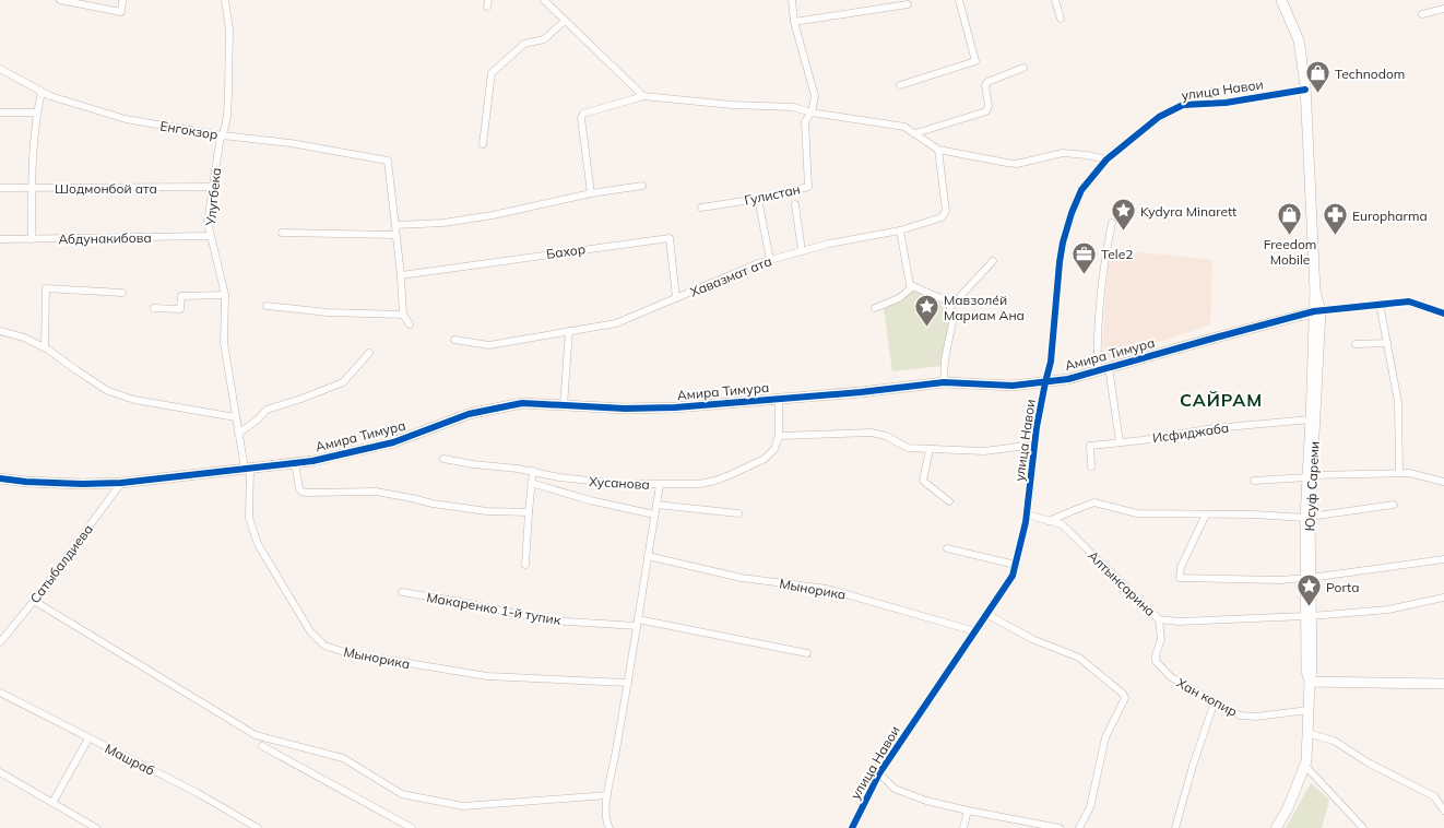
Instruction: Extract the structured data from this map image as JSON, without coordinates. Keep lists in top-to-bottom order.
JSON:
{
  "streets": {
    "street": [
      "улица Навои",
      "Енгокзор",
      "Шодмонбой ата",
      "Гулистан",
      "Улугбека",
      "Абдунакибова",
      "Бахор",
      "Хавазмат ата",
      "Амира Тимура",
      "Исфиджаба",
      "Хусанова",
      "Юсуф Сареми",
      "Сатыбалдиева",
      "Алтынсарина",
      "Мынорика",
      "Макаренко 1-й тупик",
      "Хан копир",
      "Машраб"
    ]
  },
  "crossings": [
    ["улица Навои", "Амира Тимура"],
    ["улица Навои", "Юсуф Сареми"],
    ["улица Навои", "Алтынсарина"],
    ["улица Навои", "Мынорика"],
    ["Енгокзор", "Улугбека"],
    ["Шодмонбой ата", "Улугбека"],
    ["Улугбека", "Абдунакибова"],
    ["Улугбека", "Амира Тимура"],
    ["Улугбека", "Мынорика"],
    ["Бахор", "Хавазмат ата"],
    ["Амира Тимура", "Хусанова"],
    ["Амира Тимура", "Юсуф Сареми"],
    ["Амира Тимура", "Сатыбалдиева"],
    ["Амира Тимура", "Мынорика"],
    ["Исфиджаба", "Юсуф Сареми"],
    ["Юсуф Сареми", "Алтынсарина"],
    ["Юсуф Сареми", "Хан копир"],
    ["Алтынсарина", "Хан копир"]
  ],
  "districts": ["САЙРАМ"],
  "places": {
    "shop": ["Technodom", "Freedom Mobile"],
    "place": ["Kydyra Minarett", "Мавзоле́й Мариам Ана", "Porta"],
    "pharmacy": ["Europharma"],
    "office": ["Tele2"]
  }
}
